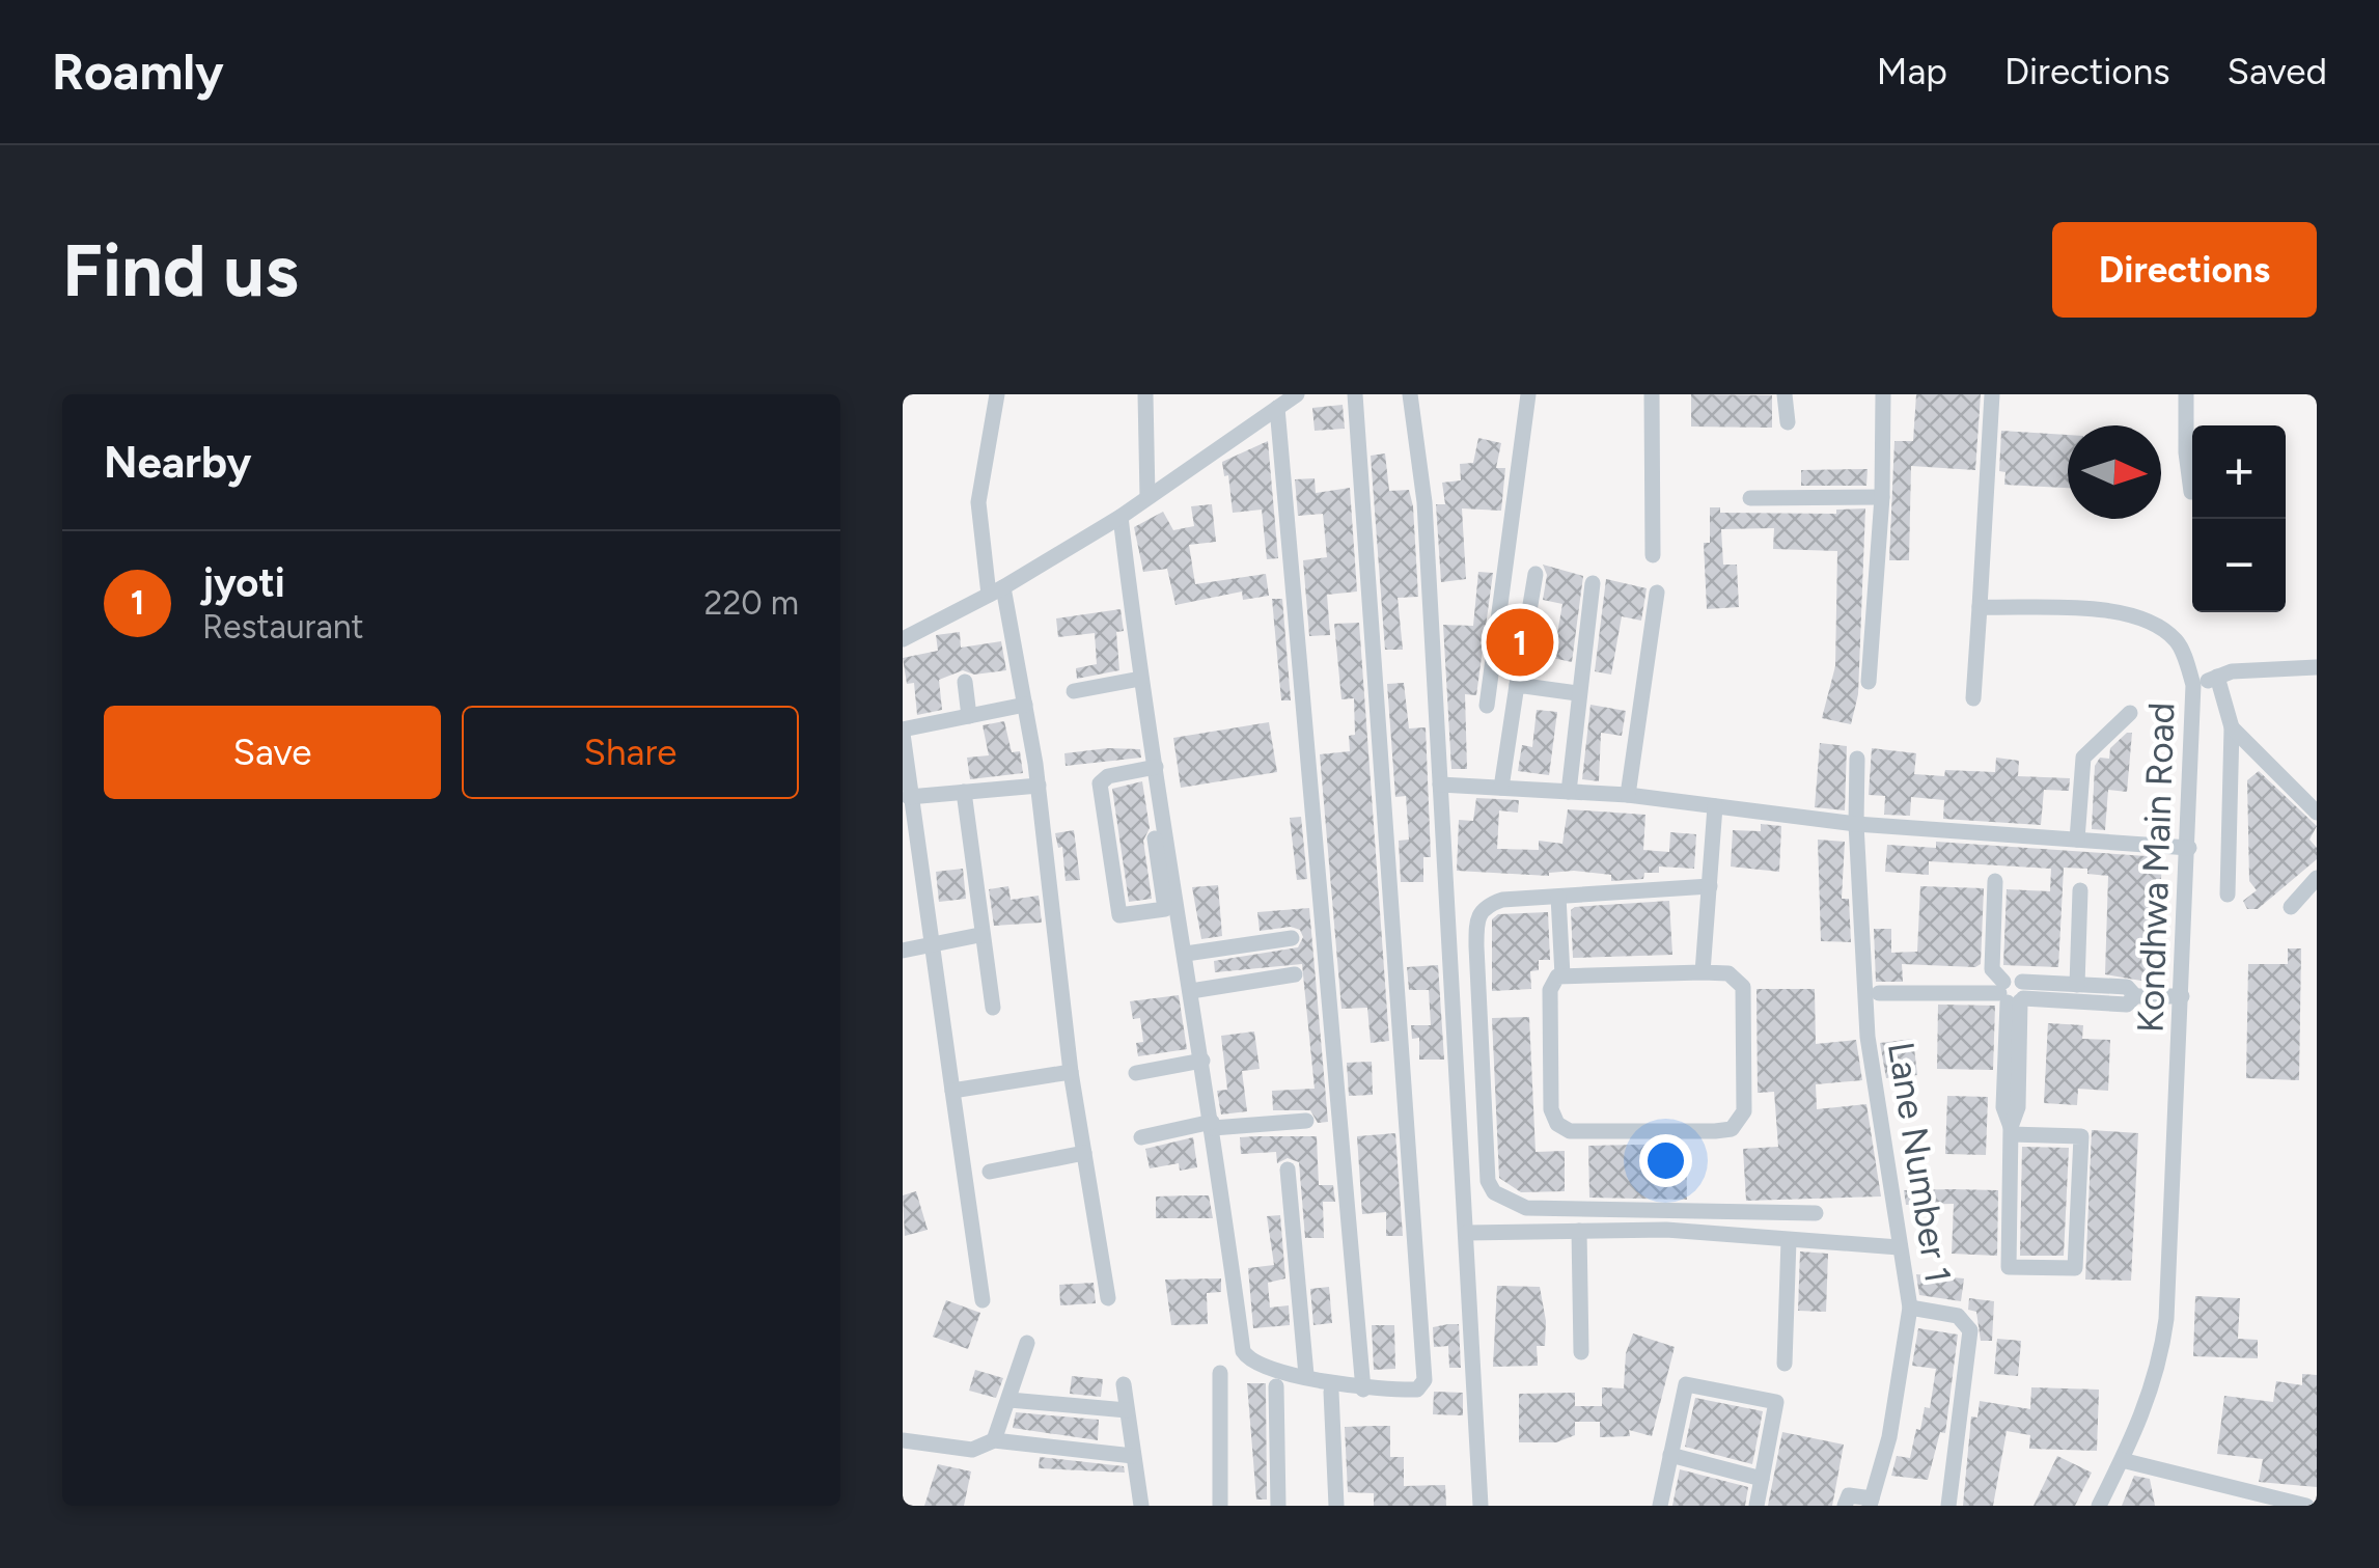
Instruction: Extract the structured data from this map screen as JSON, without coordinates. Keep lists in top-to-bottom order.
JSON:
{
  "streets": {
    "street": ["Kondhwa Main Road", "Lane Number 1"]
  },
  "north": "right",
  "page": {
    "header": "Roamly",
    "nav": ["Map", "Directions", "Saved"],
    "buttons": [
      "Directions",
      ["Save", "Share"]
    ],
    "title": "Find us",
    "heading": "Nearby",
    "map_buttons": ["+", "−"],
    "list": [
      {
        "mark": "1",
        "name": "jyoti",
        "note": "Restaurant",
        "value": "220 m"
      }
    ],
    "pins": "1"
  }
}
